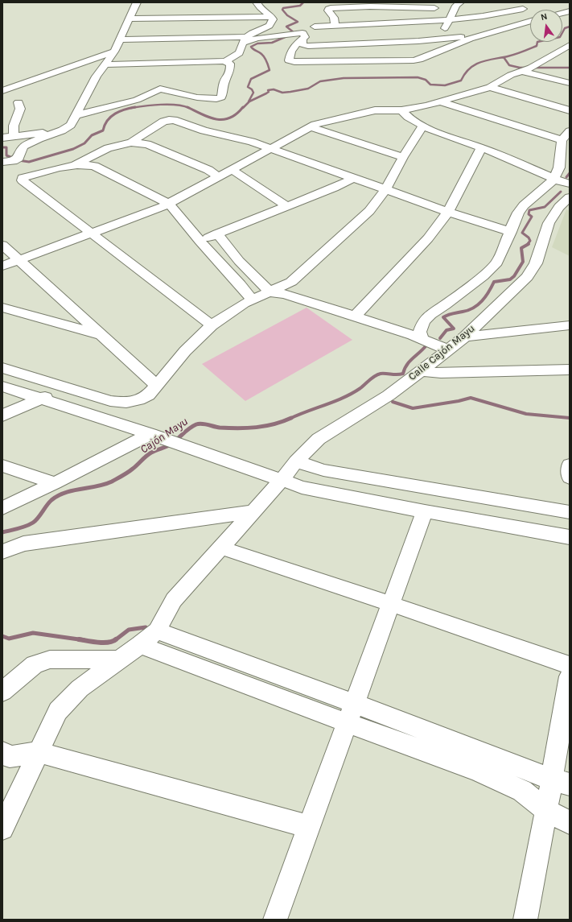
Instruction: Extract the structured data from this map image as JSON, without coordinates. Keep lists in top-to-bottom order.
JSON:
{
  "streets": {
    "street": ["Calle Cajón Mayu"]
  },
  "water": ["Cajón Mayu"],
  "north": "top"
}
